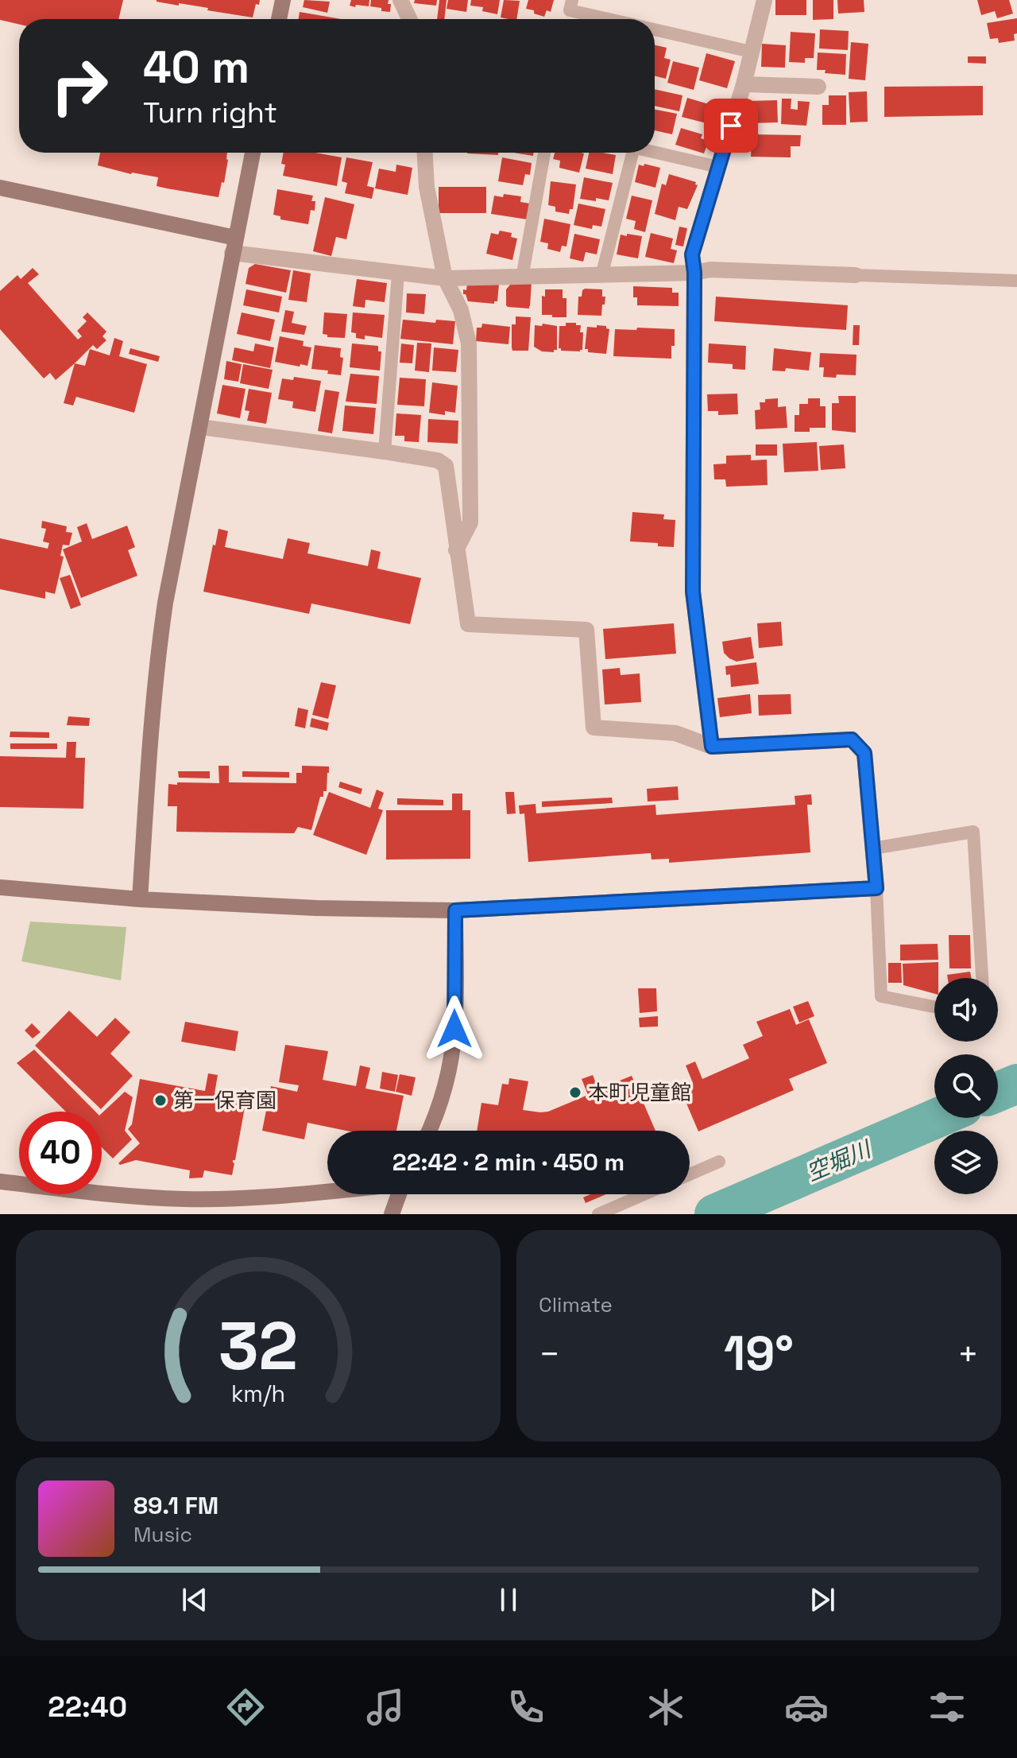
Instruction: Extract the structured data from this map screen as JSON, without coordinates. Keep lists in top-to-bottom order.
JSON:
{
  "water": ["空堀川"],
  "places": ["本町児童館", "第一保育園"],
  "page": {
    "turn": ["40 m", "Turn right"],
    "limit": "40",
    "trip": "22:42 · 2 min · 450 m",
    "tile": "Climate",
    "heat": ["−", "19°", "+"],
    "song": ["89.1 FM", "Music"],
    "tabs": "22:40",
    "gauge": ["32", "km/h"]
  }
}
